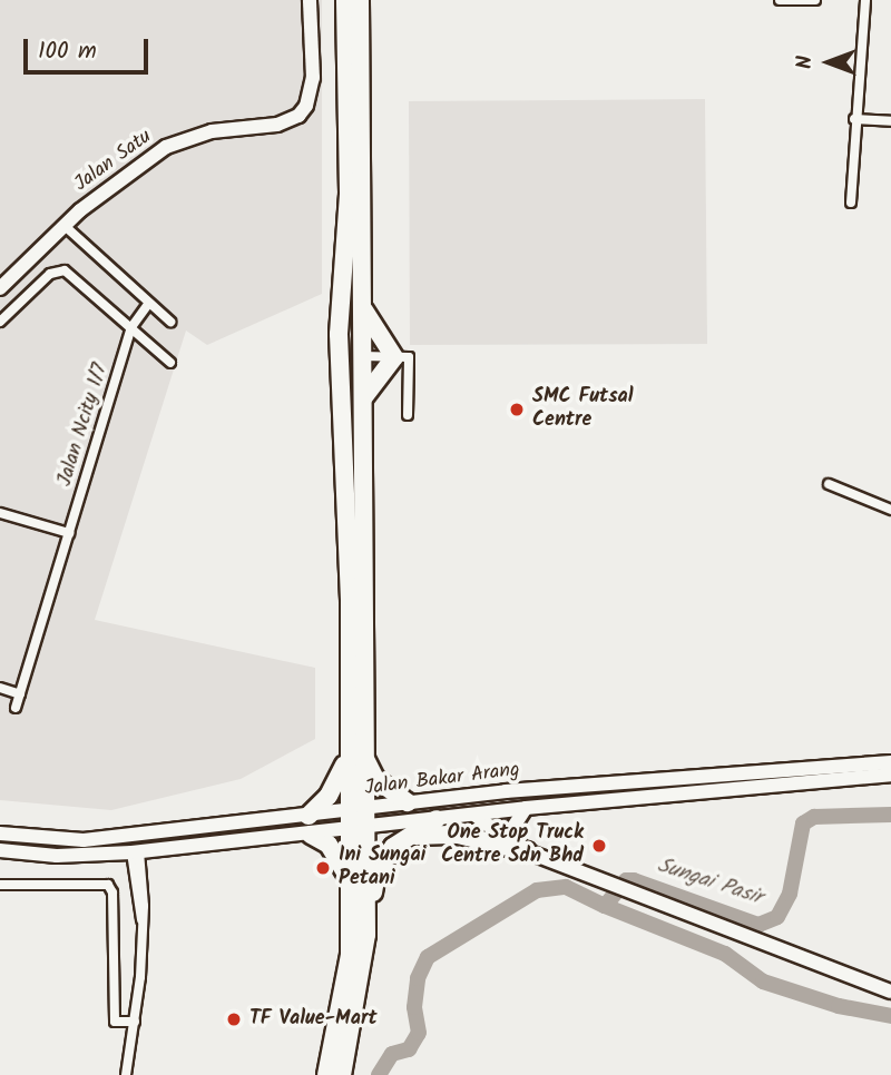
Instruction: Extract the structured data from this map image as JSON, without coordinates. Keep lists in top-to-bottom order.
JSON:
{
  "streets": {
    "main road": ["Jalan Satu", "Jalan Bakar Arang"],
    "street": ["Jalan Ncity 1/7"]
  },
  "water": ["Sungai Pasir"],
  "places": [
    "SMC Futsal Centre",
    "One Stop Truck Centre Sdn Bhd",
    "Ini Sungai Petani",
    "TF Value-Mart"
  ],
  "scale_bar": "100 m",
  "north": "left"
}
